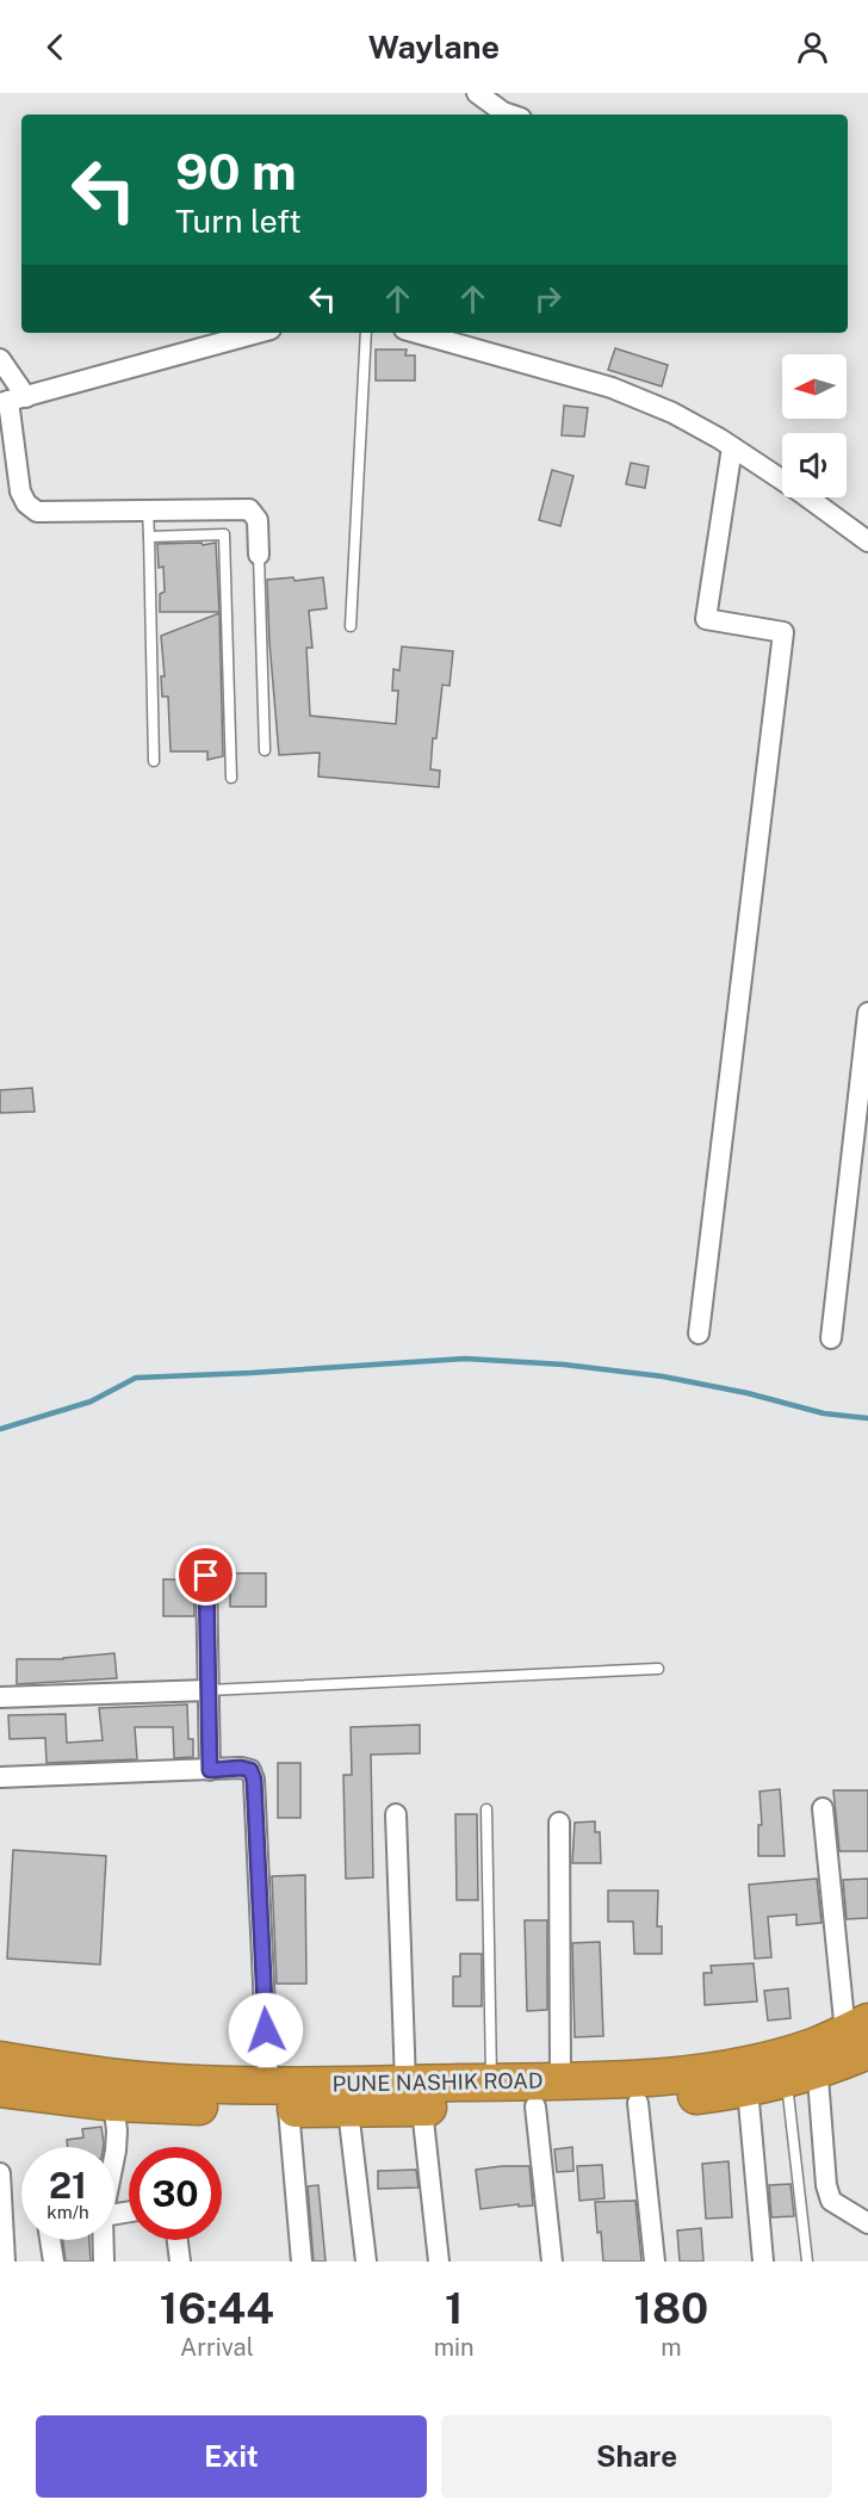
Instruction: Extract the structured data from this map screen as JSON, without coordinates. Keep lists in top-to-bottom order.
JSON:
{
  "streets": {
    "highway": ["PUNE NASHIK ROAD"]
  },
  "north": "left",
  "page": {
    "header": "Waylane",
    "turn": ["90 m", "Turn left"],
    "speed": "21 km/h",
    "limit": "30",
    "eta": [
      "16:44",
      "Arrival",
      "1",
      "min",
      "180",
      "m"
    ],
    "buttons": ["Exit", "Share"]
  }
}
